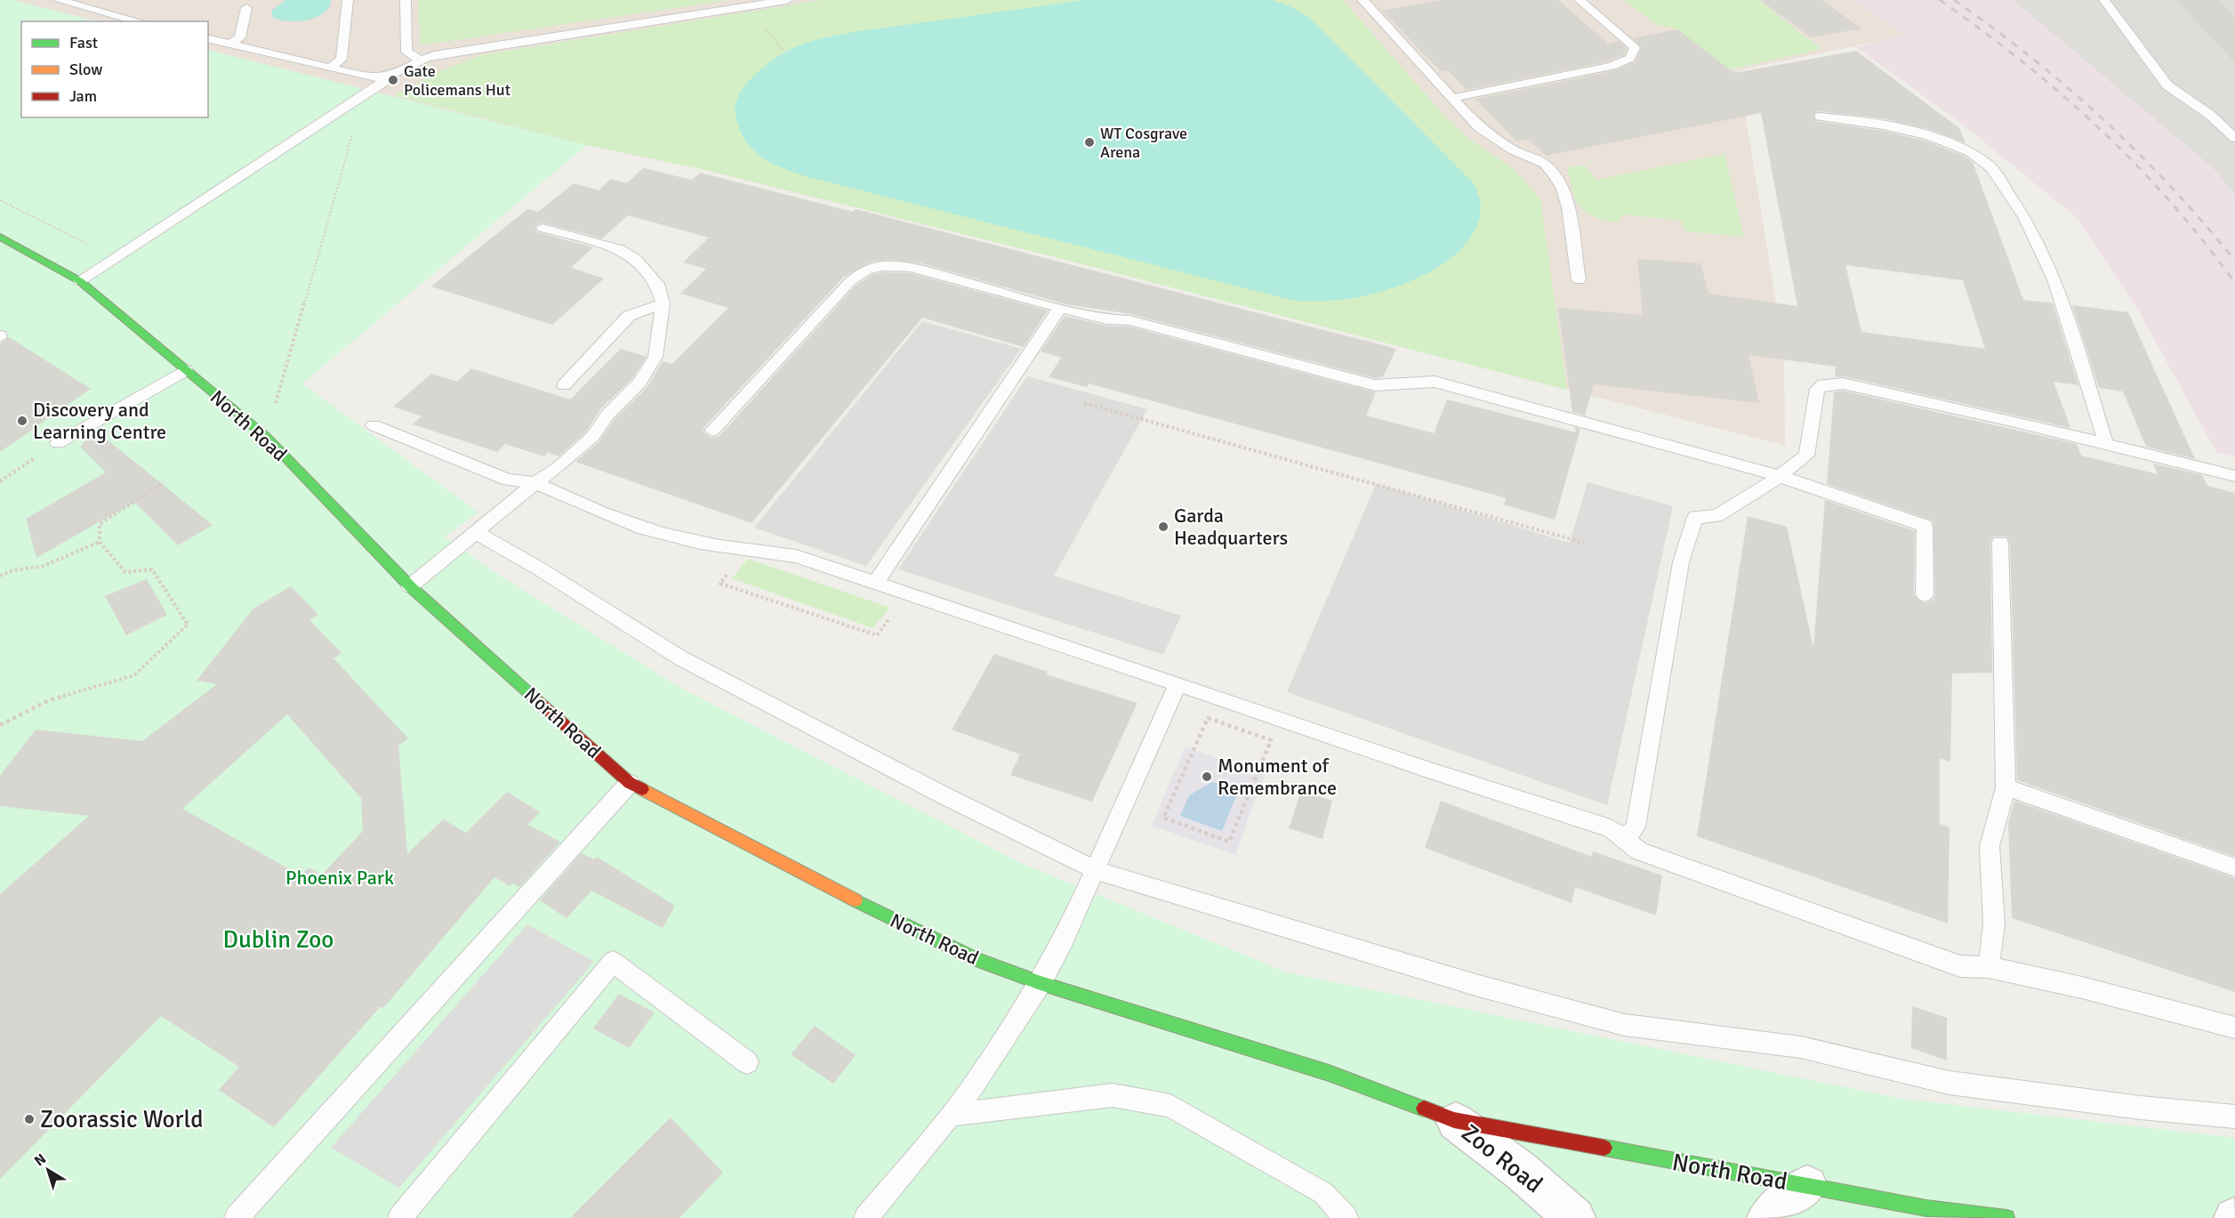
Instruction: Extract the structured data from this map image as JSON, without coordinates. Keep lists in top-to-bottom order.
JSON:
{
  "streets": {
    "street": ["North Road", "Zoo Road"]
  },
  "crossings": [
    ["North Road", "Zoo Road"]
  ],
  "parks": ["Phoenix Park", "Dublin Zoo"],
  "places": [
    "Gate Policemans Hut",
    "WT Cosgrave Arena",
    "Discovery and Learning Centre",
    "Garda Headquarters",
    "Monument of Remembrance",
    "Zoorassic World"
  ],
  "legend": ["Fast", "Slow", "Jam"],
  "north": "top left"
}
